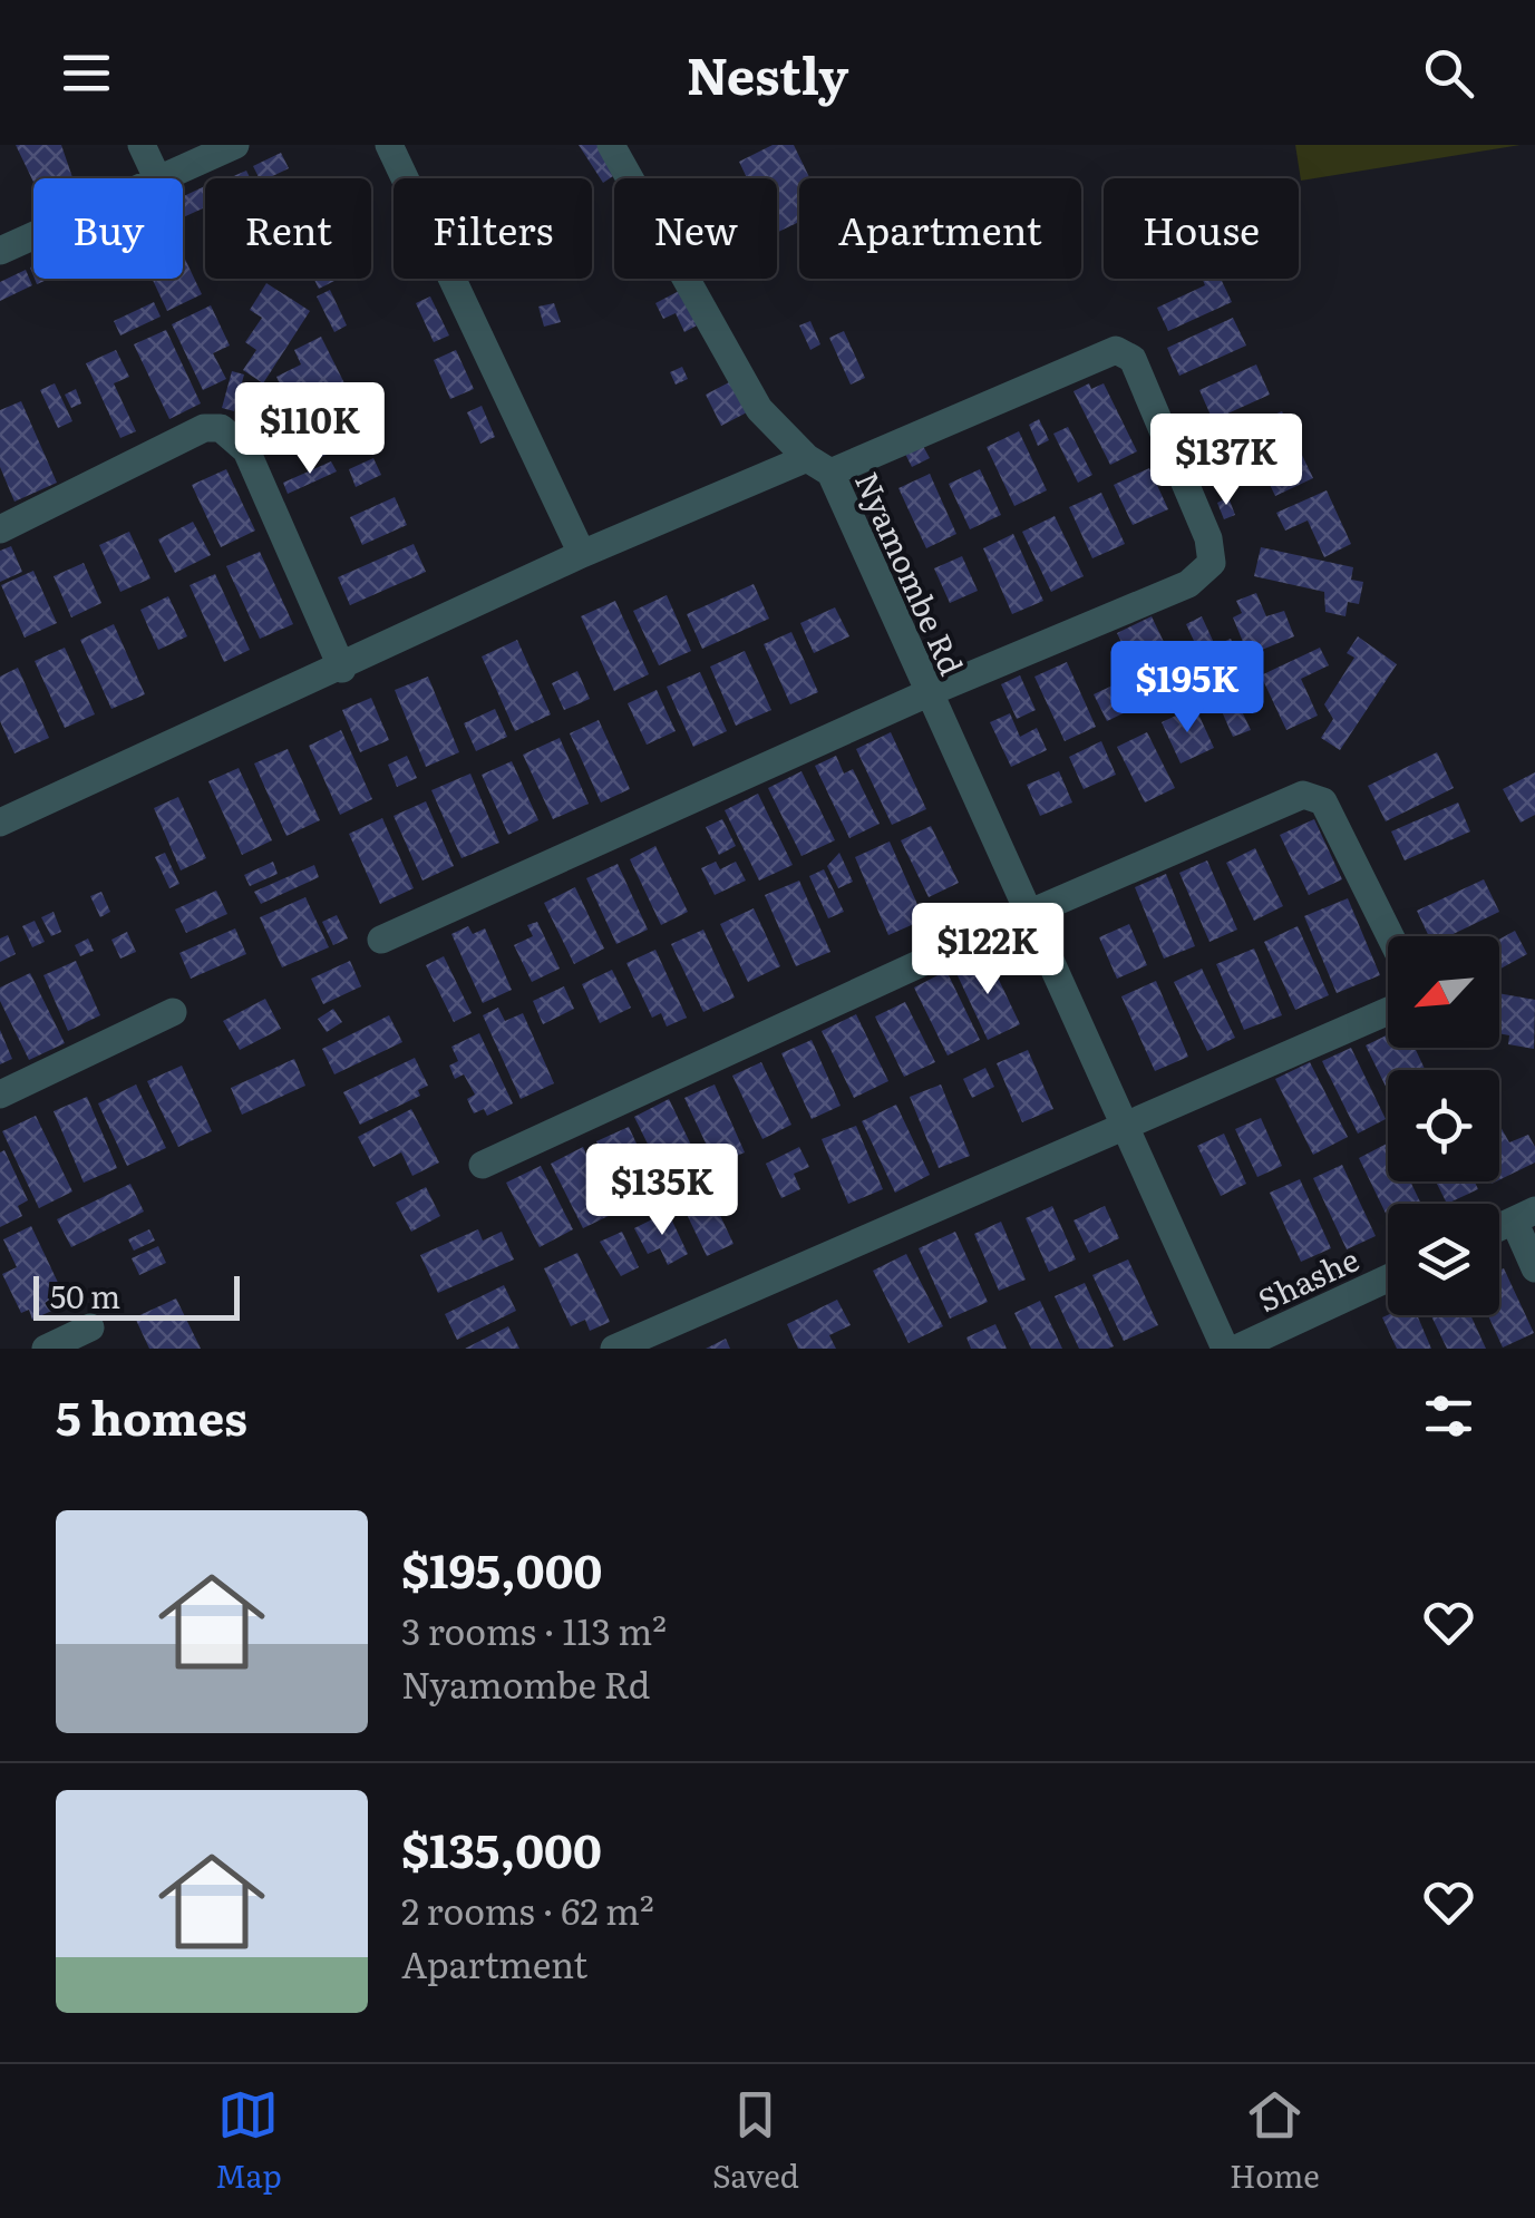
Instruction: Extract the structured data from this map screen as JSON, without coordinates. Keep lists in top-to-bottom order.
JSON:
{
  "streets": {
    "street": ["Nyamombe Rd", "Shashe"]
  },
  "scale_bar": "50 m",
  "north": "bottom left",
  "page": {
    "header": "Nestly",
    "chip": [
      "Buy",
      "Rent",
      "Filters",
      "New",
      "Apartment",
      "House"
    ],
    "price": [
      "$110K",
      "$137K",
      "$195K",
      "$122K",
      "$135K"
    ],
    "scale": "50 m",
    "heading": "5 homes",
    "list": [
      {
        "name": "$195,000",
        "note": "3 rooms · 113 m² · Nyamombe Rd"
      },
      {
        "name": "$135,000",
        "note": "2 rooms · 62 m² · Apartment"
      }
    ],
    "tabs": ["Map", "Saved", "Home"]
  }
}
